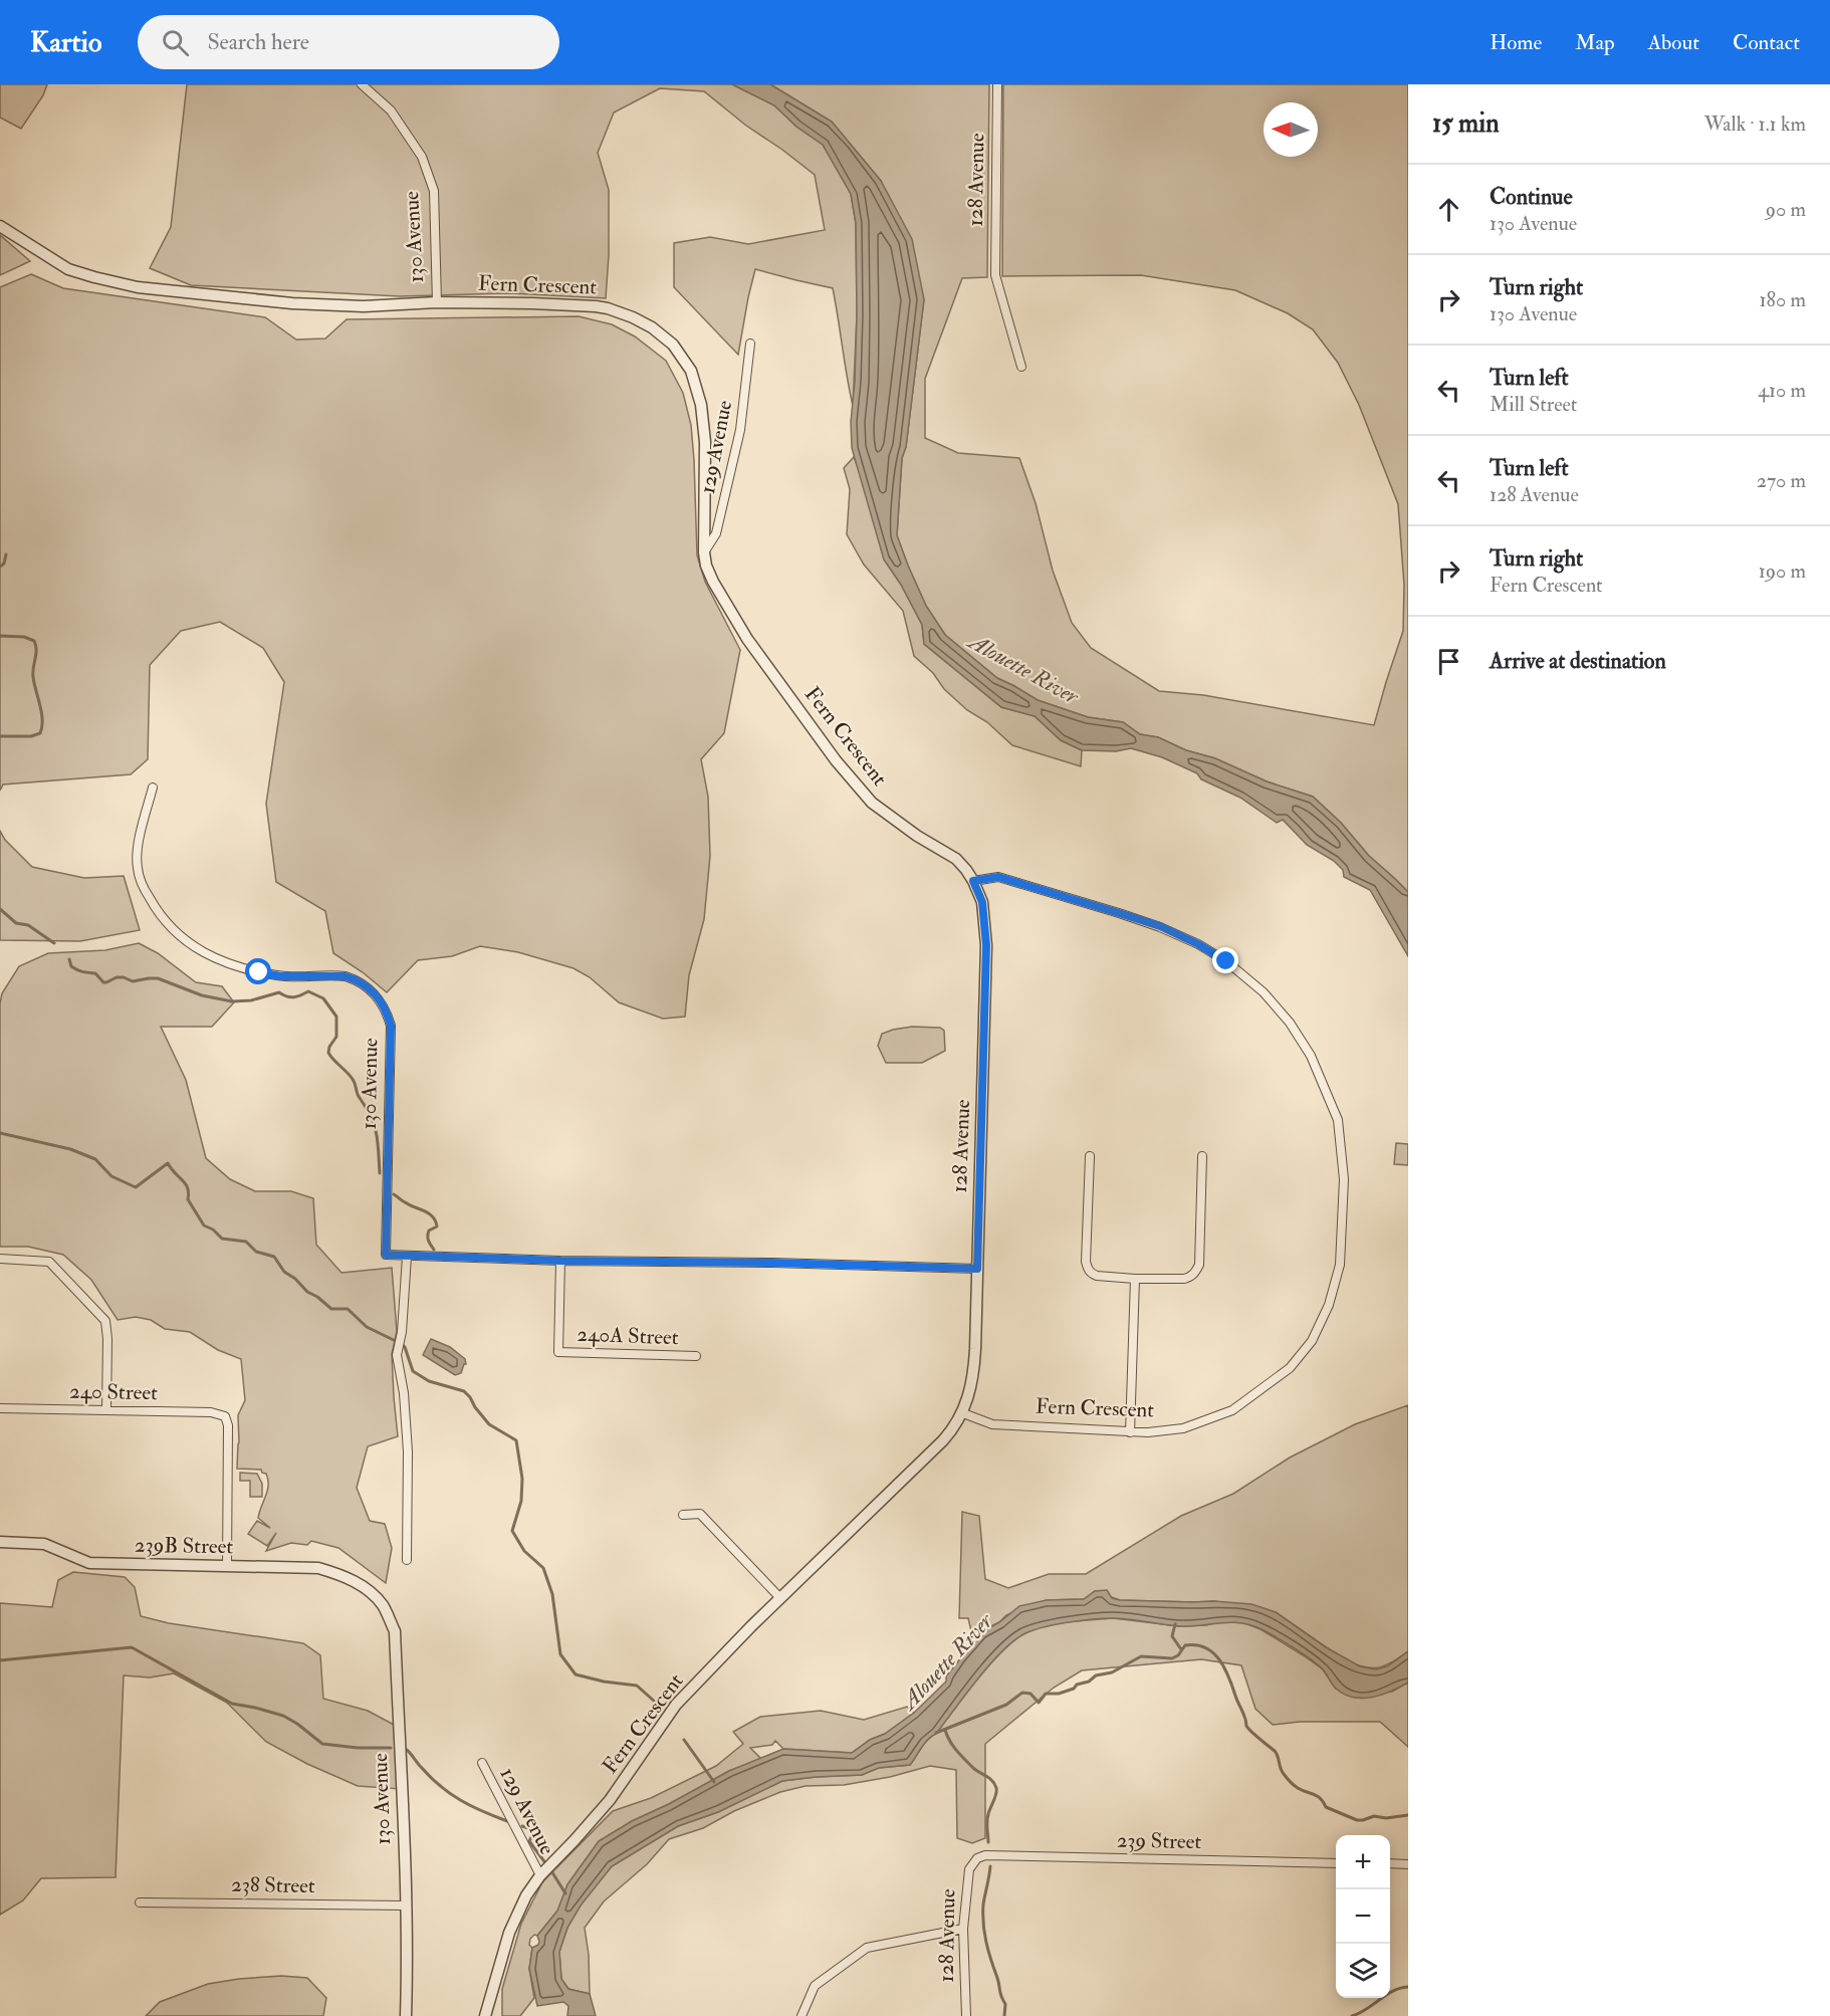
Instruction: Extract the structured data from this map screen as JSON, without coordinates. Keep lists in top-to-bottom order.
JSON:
{
  "streets": {
    "street": [
      "128 Avenue",
      "130 Avenue",
      "Fern Crescent",
      "129 Avenue",
      "240A Street",
      "240 Street",
      "239B Street",
      "239 Street",
      "238 Street"
    ]
  },
  "crossings": [
    ["128 Avenue", "Fern Crescent"],
    ["128 Avenue", "239 Street"],
    ["130 Avenue", "Fern Crescent"],
    ["130 Avenue", "239B Street"],
    ["130 Avenue", "238 Street"],
    ["Fern Crescent", "129 Avenue"],
    ["240 Street", "239B Street"]
  ],
  "water": ["Alouette River"],
  "north": "left",
  "page": {
    "header": "Kartio",
    "search": "Search here",
    "nav": [
      "Home",
      "Map",
      "About",
      "Contact"
    ],
    "heading": ["15 min", "Walk · 1.1 km"],
    "list": [
      ["Continue", "130 Avenue", "90 m"],
      ["Turn right", "130 Avenue", "180 m"],
      ["Turn left", "Mill Street", "410 m"],
      ["Turn left", "128 Avenue", "270 m"],
      ["Turn right", "Fern Crescent", "190 m"],
      "Arrive at destination"
    ],
    "map_buttons": ["+", "−"]
  }
}
